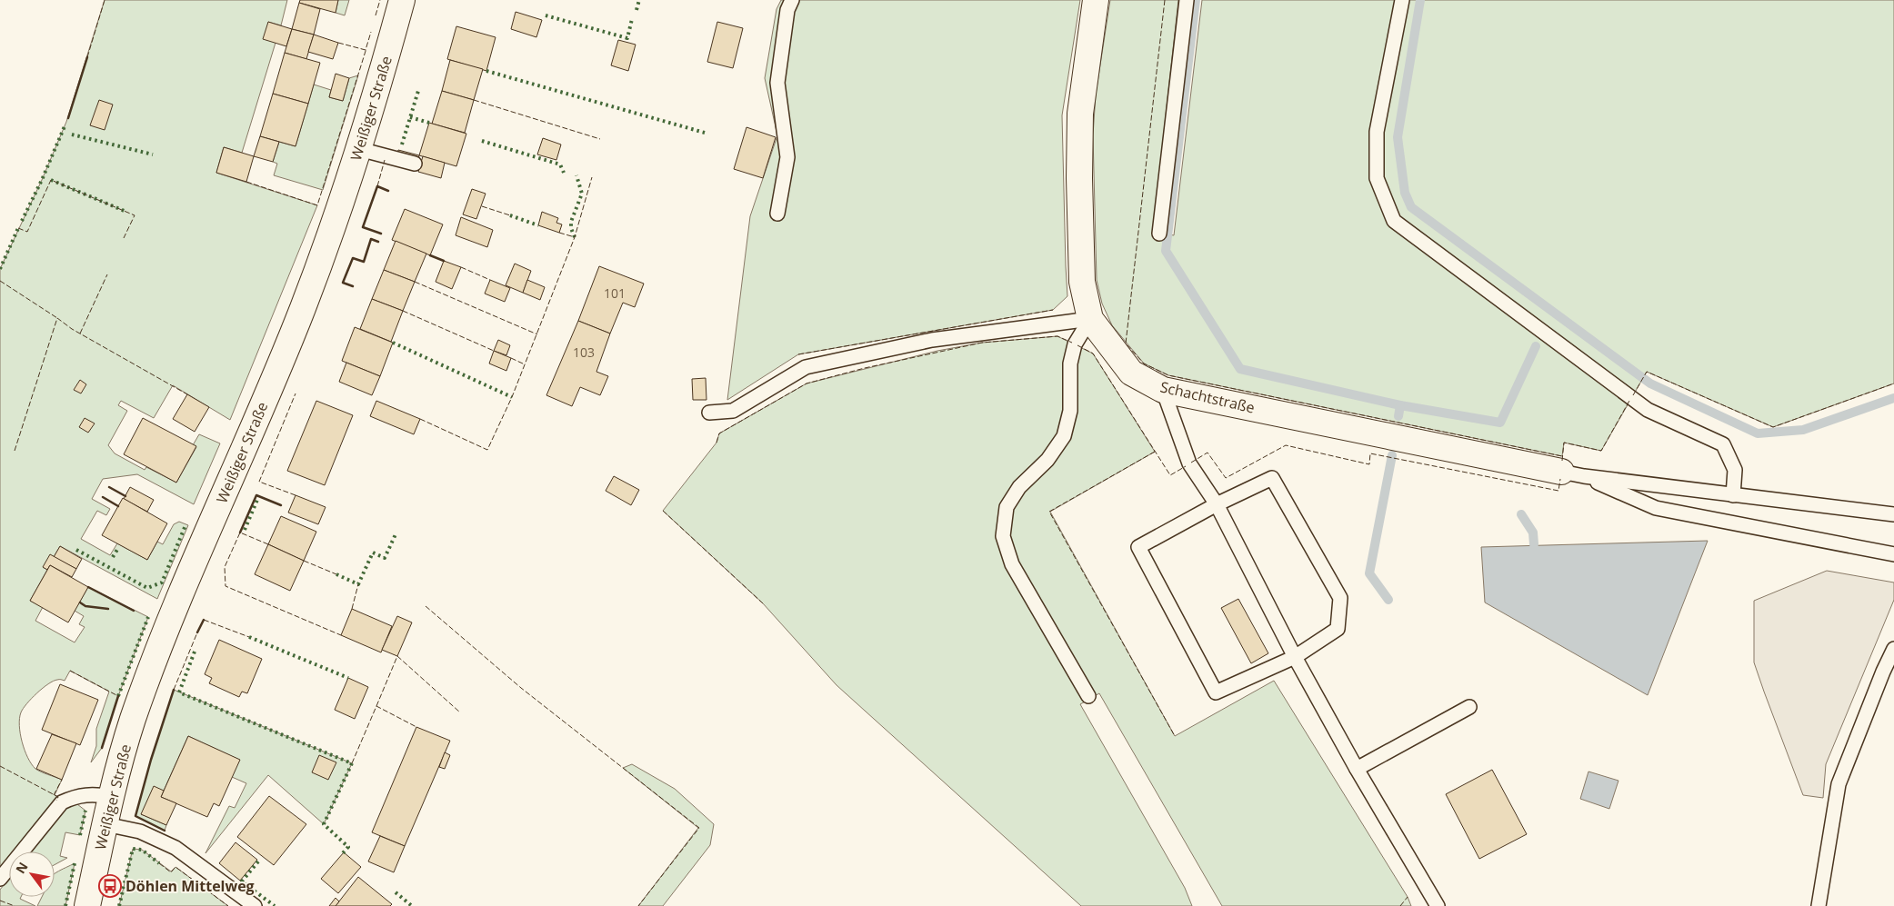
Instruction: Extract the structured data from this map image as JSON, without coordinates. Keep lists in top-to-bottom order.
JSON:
{
  "streets": {
    "street": ["Weißiger Straße", "Schachtstraße"]
  },
  "places": {
    "bus stop": ["Döhlen Mittelweg"]
  },
  "house_numbers": ["101", "103"],
  "north": "top left"
}
